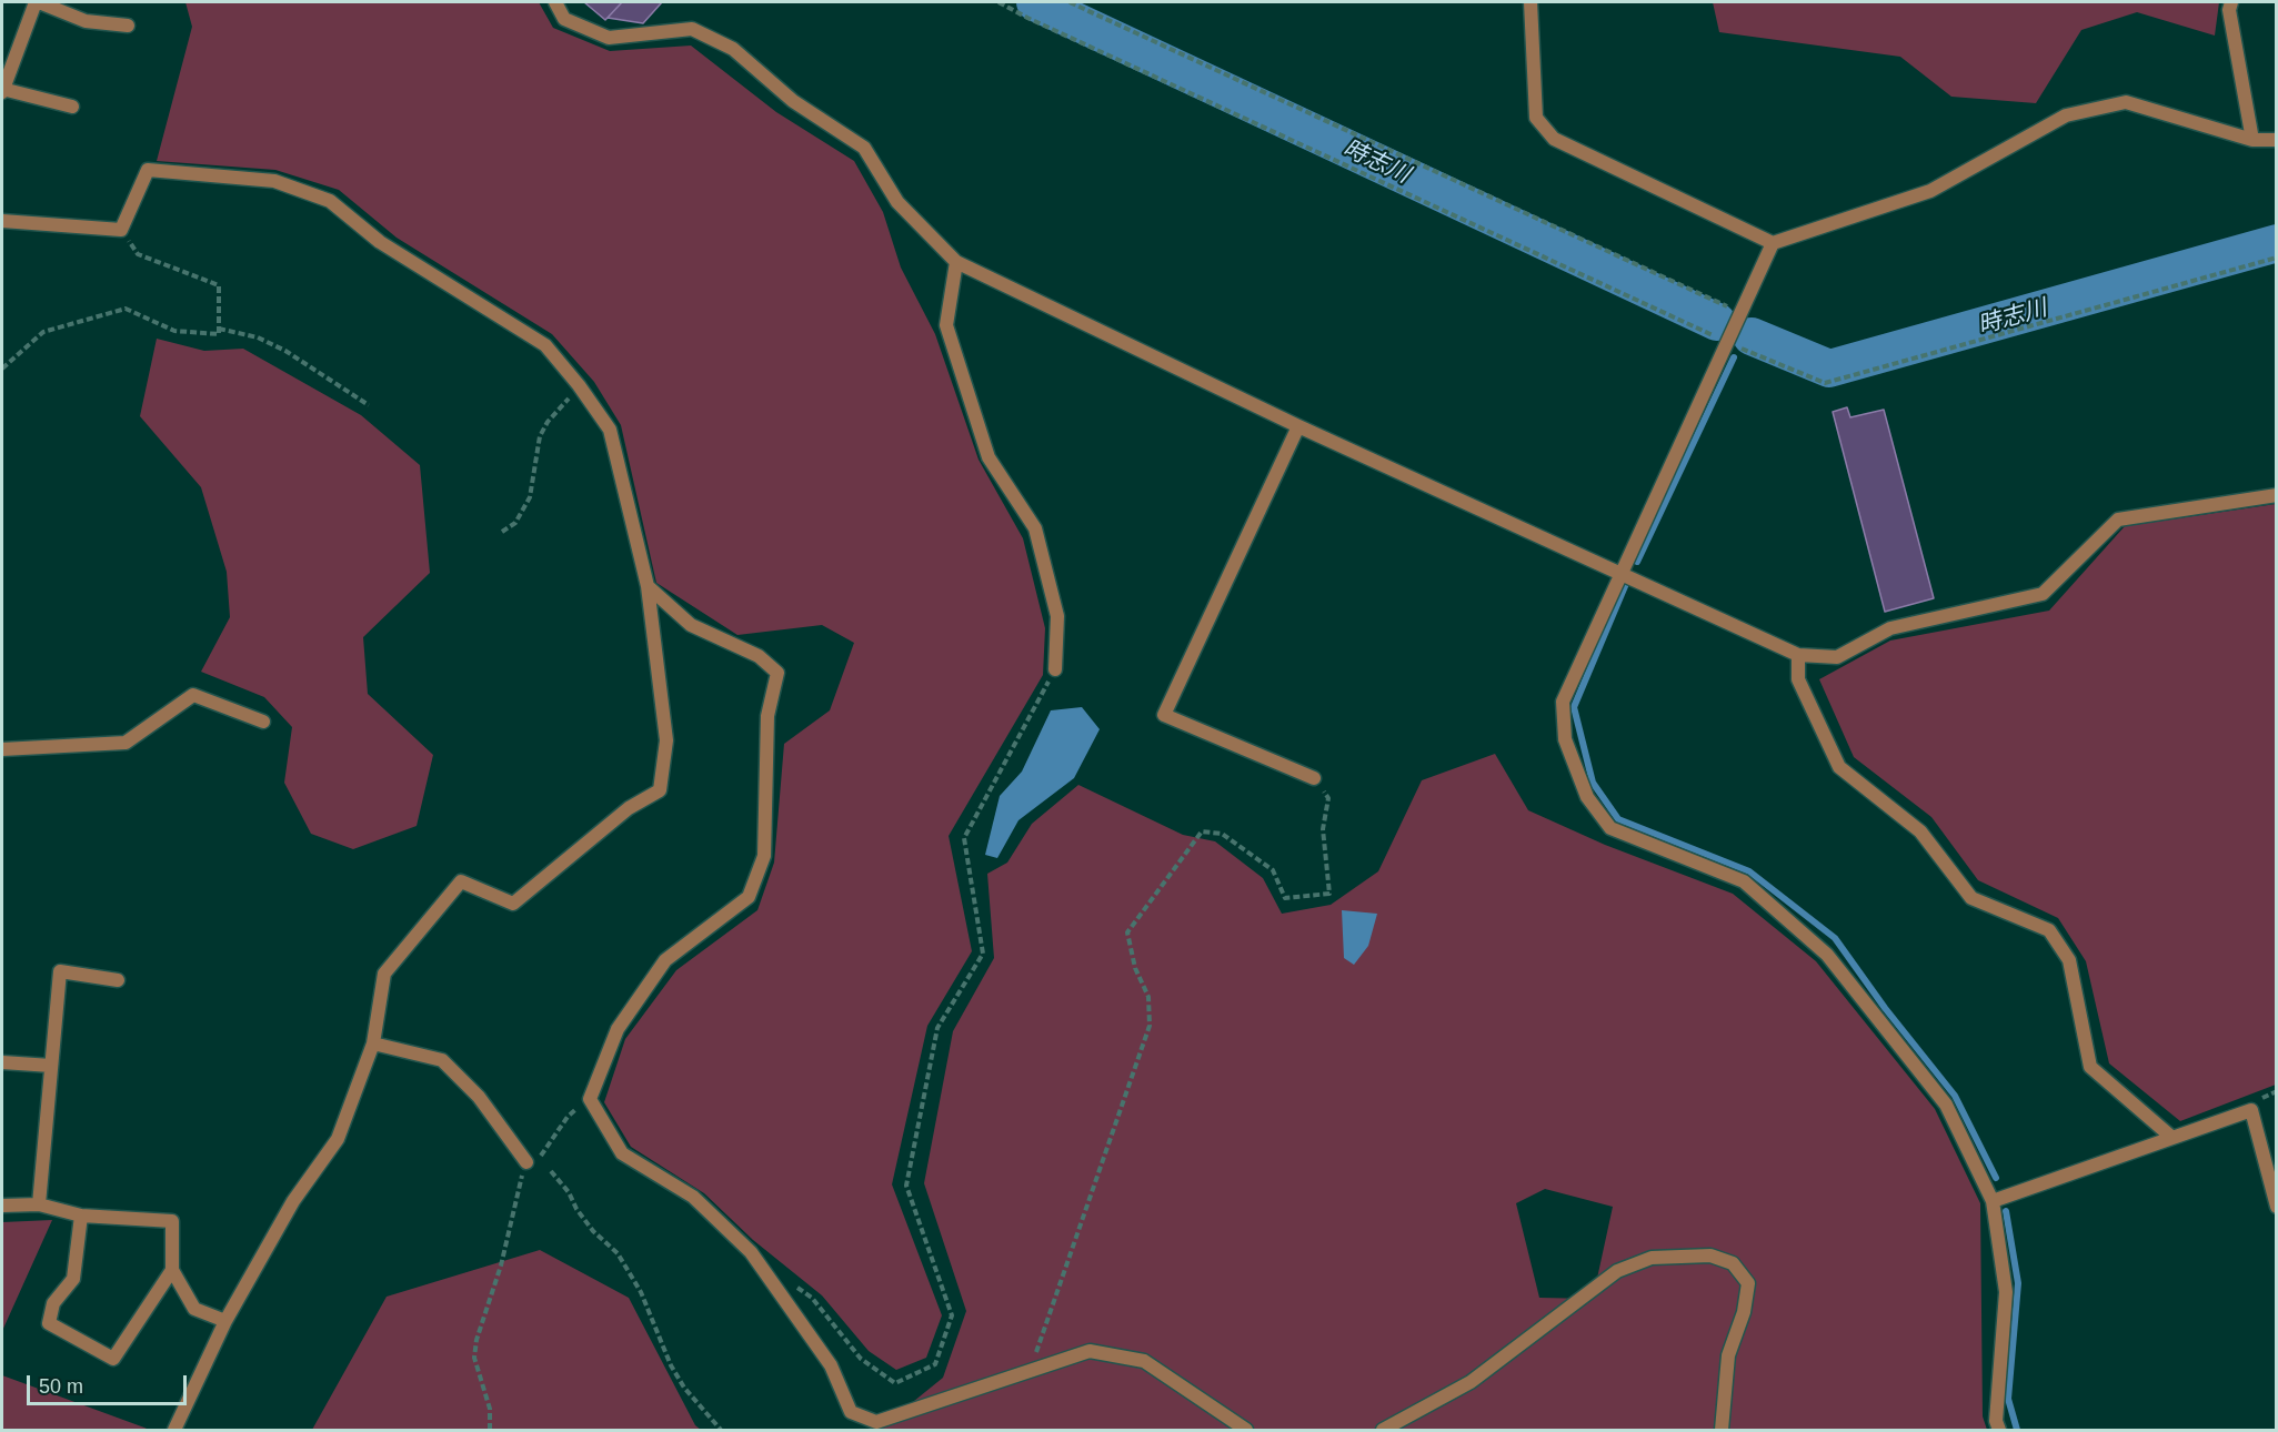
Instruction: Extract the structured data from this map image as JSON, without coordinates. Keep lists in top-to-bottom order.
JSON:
{
  "water": ["時志川"],
  "scale_bar": "50 m"
}
